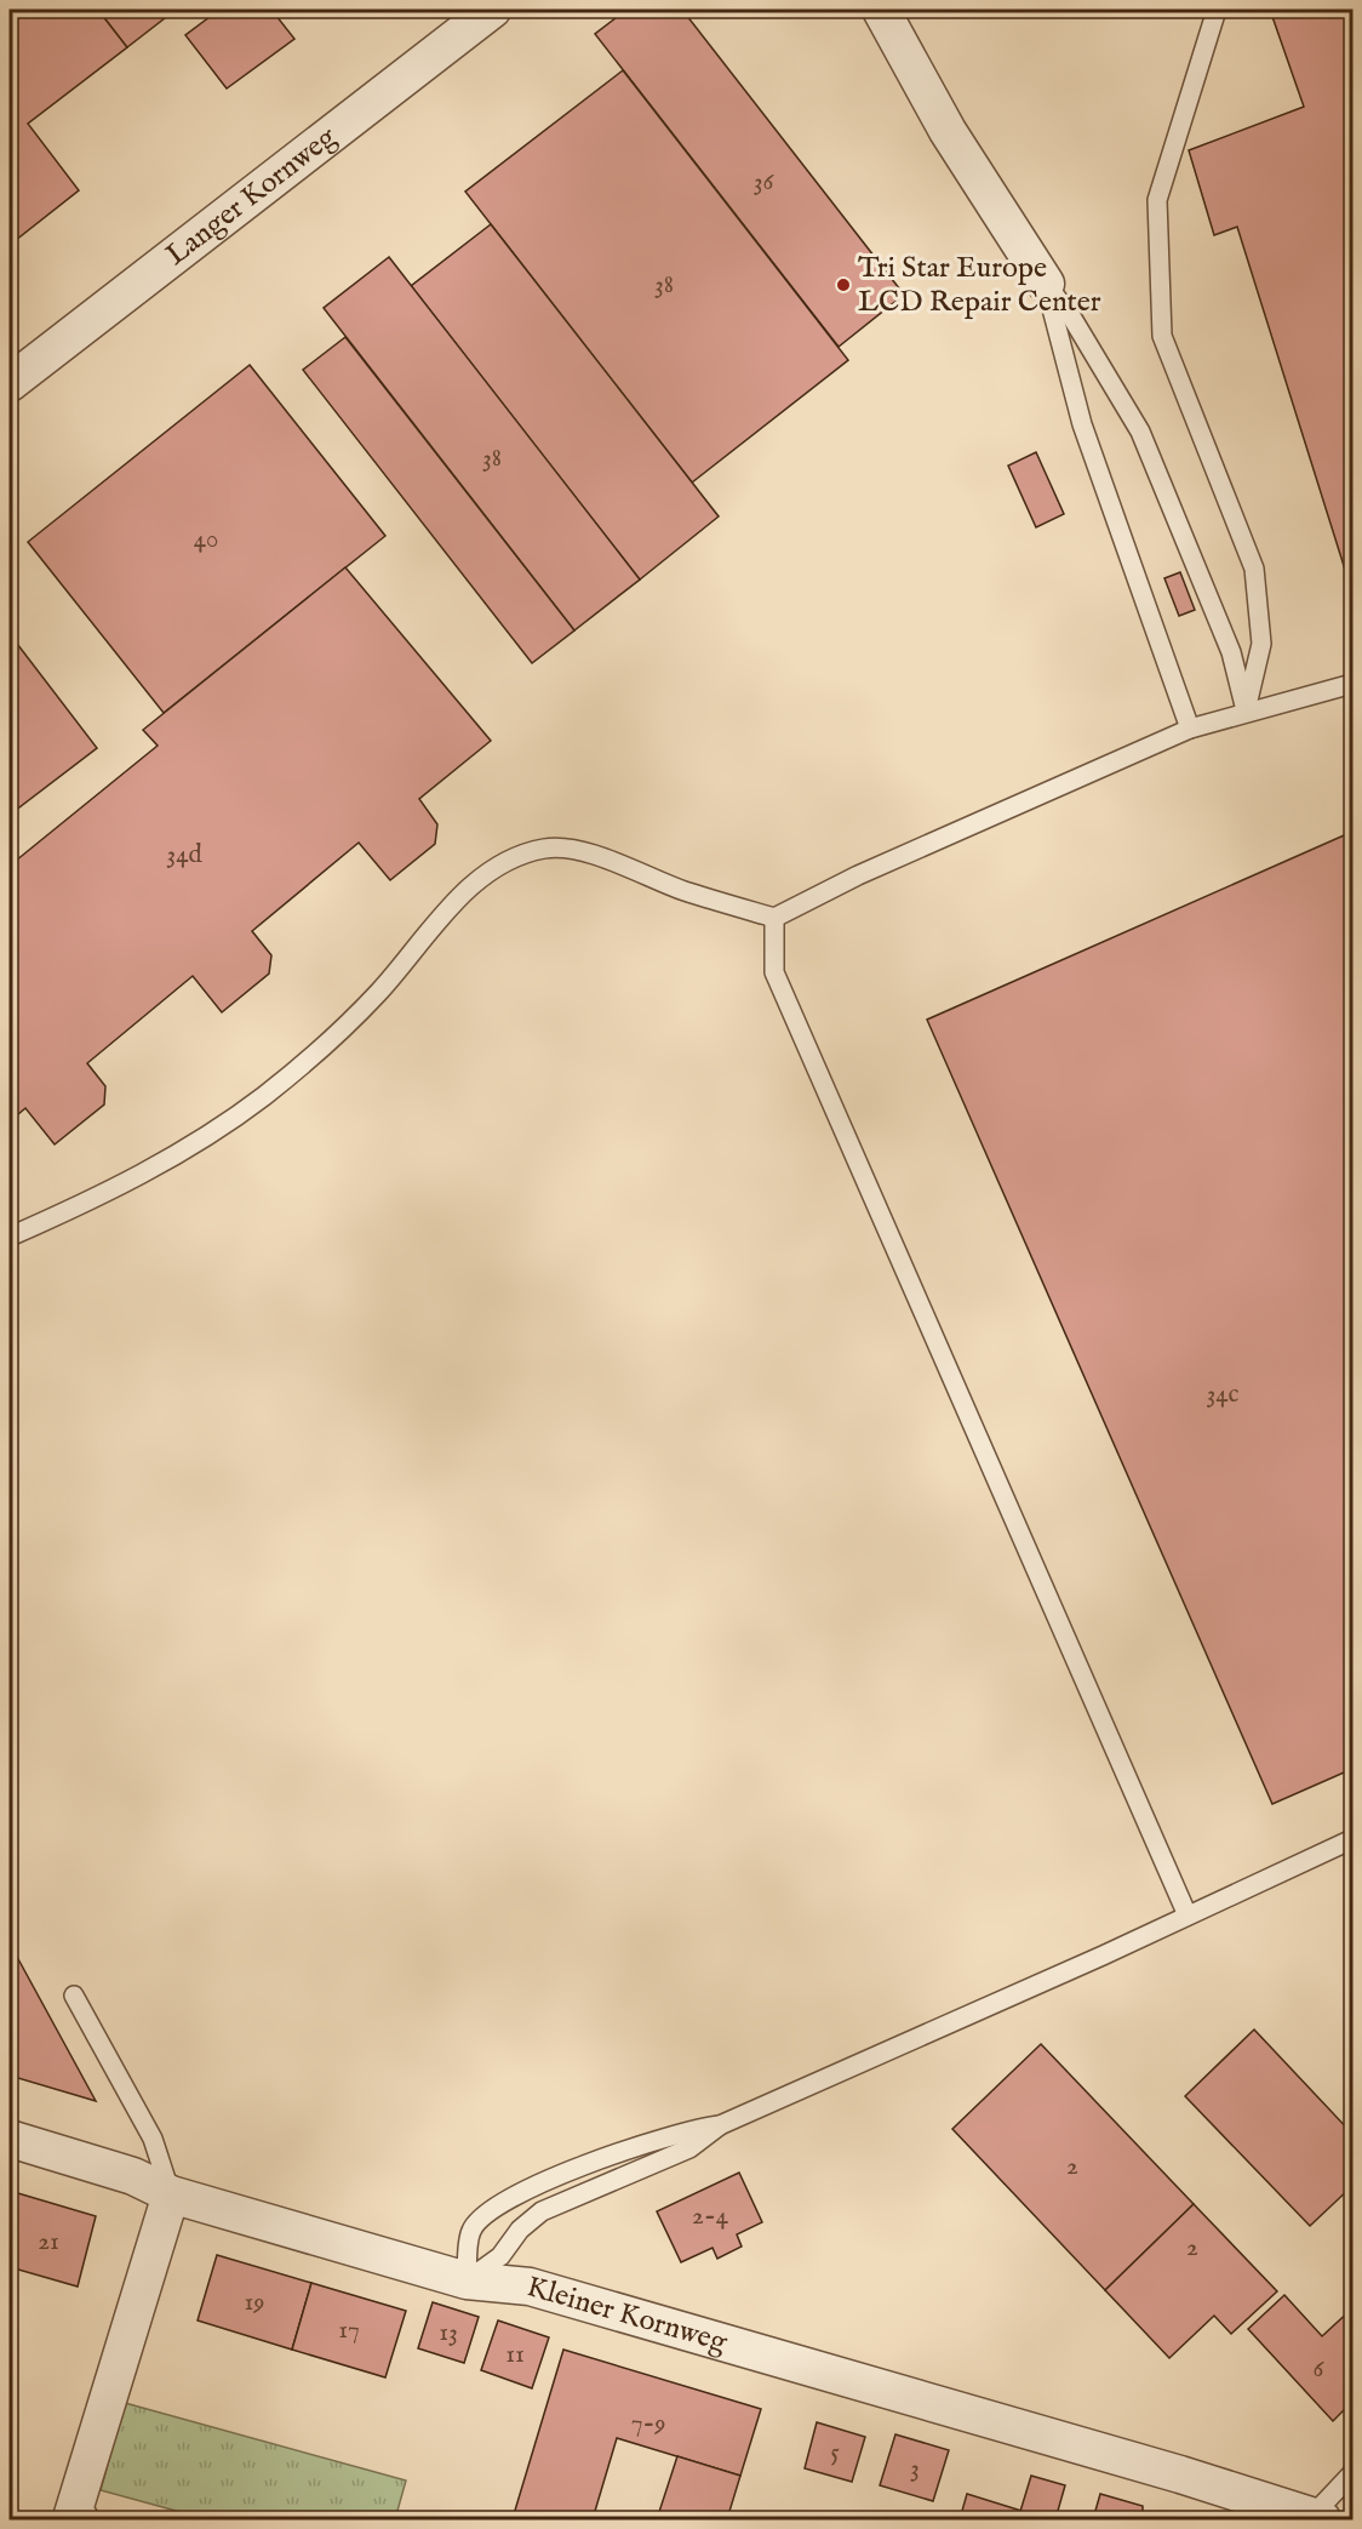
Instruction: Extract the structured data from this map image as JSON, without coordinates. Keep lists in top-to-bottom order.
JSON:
{
  "streets": {
    "street": ["Langer Kornweg", "Kleiner Kornweg"]
  },
  "places": ["Tri Star Europe LCD Repair Center"],
  "house_numbers": [
    "36",
    "38",
    "38",
    "40",
    "34d",
    "34c",
    "2",
    "2-4",
    "21",
    "2",
    "19",
    "17",
    "13",
    "11",
    "6",
    "7-9",
    "5",
    "3"
  ]
}
